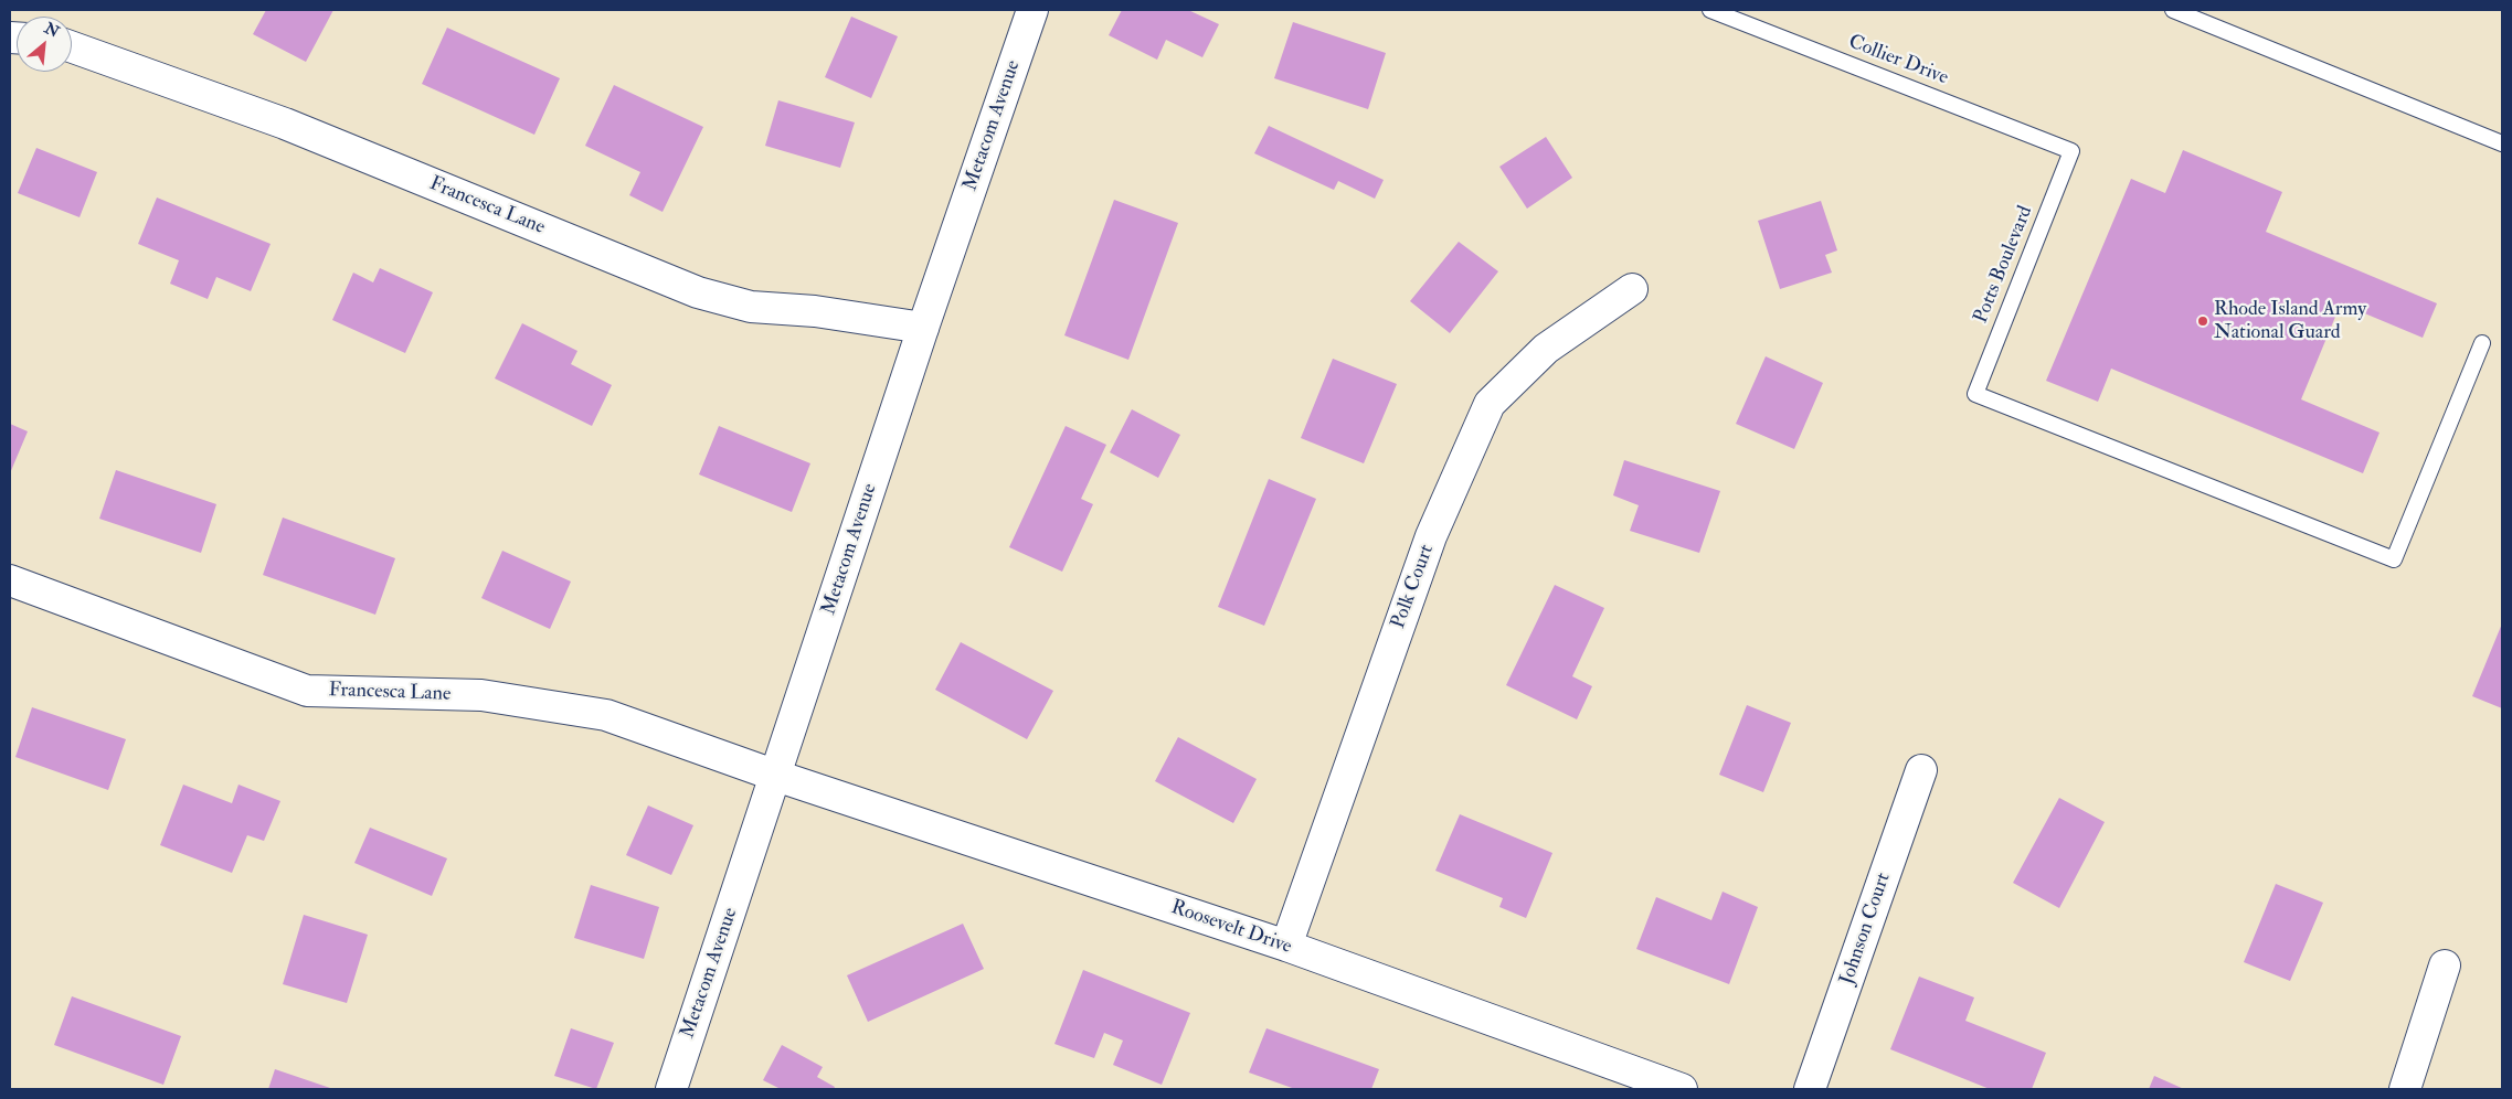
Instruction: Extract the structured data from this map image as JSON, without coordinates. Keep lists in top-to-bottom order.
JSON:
{
  "streets": {
    "street": [
      "Metacom Avenue",
      "Francesca Lane",
      "Polk Court",
      "Roosevelt Drive",
      "Johnson Court"
    ],
    "lane": ["Collier Drive", "Potts Boulevard"]
  },
  "crossings": [
    ["Collier Drive", "Potts Boulevard"],
    ["Metacom Avenue", "Francesca Lane"],
    ["Metacom Avenue", "Roosevelt Drive"],
    ["Francesca Lane", "Roosevelt Drive"],
    ["Polk Court", "Roosevelt Drive"]
  ],
  "places": ["Rhode Island Army National Guard"],
  "north": "top right"
}
